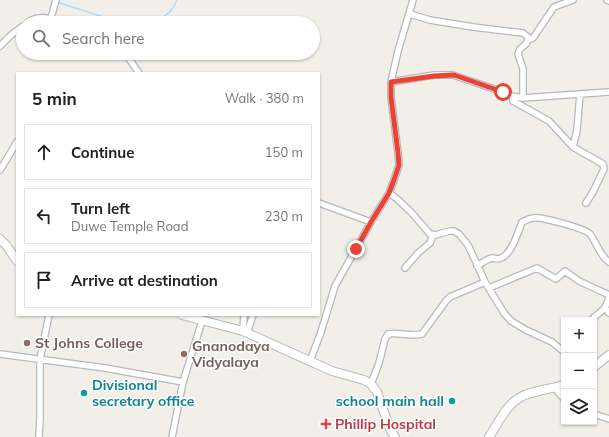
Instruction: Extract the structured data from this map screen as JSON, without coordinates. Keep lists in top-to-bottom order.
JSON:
{
  "places": {
    "other": [
      "St Johns College",
      "Gnanodaya Vidyalaya",
      "Divisional secretary office",
      "school main hall"
    ],
    "health": ["Phillip Hospital"]
  },
  "page": {
    "search": "Search here",
    "heading": ["5 min", "Walk · 380 m"],
    "list": [
      ["Continue", "150 m"],
      ["Turn left", "Duwe Temple Road", "230 m"],
      "Arrive at destination"
    ],
    "map_buttons": ["+", "−"]
  }
}
